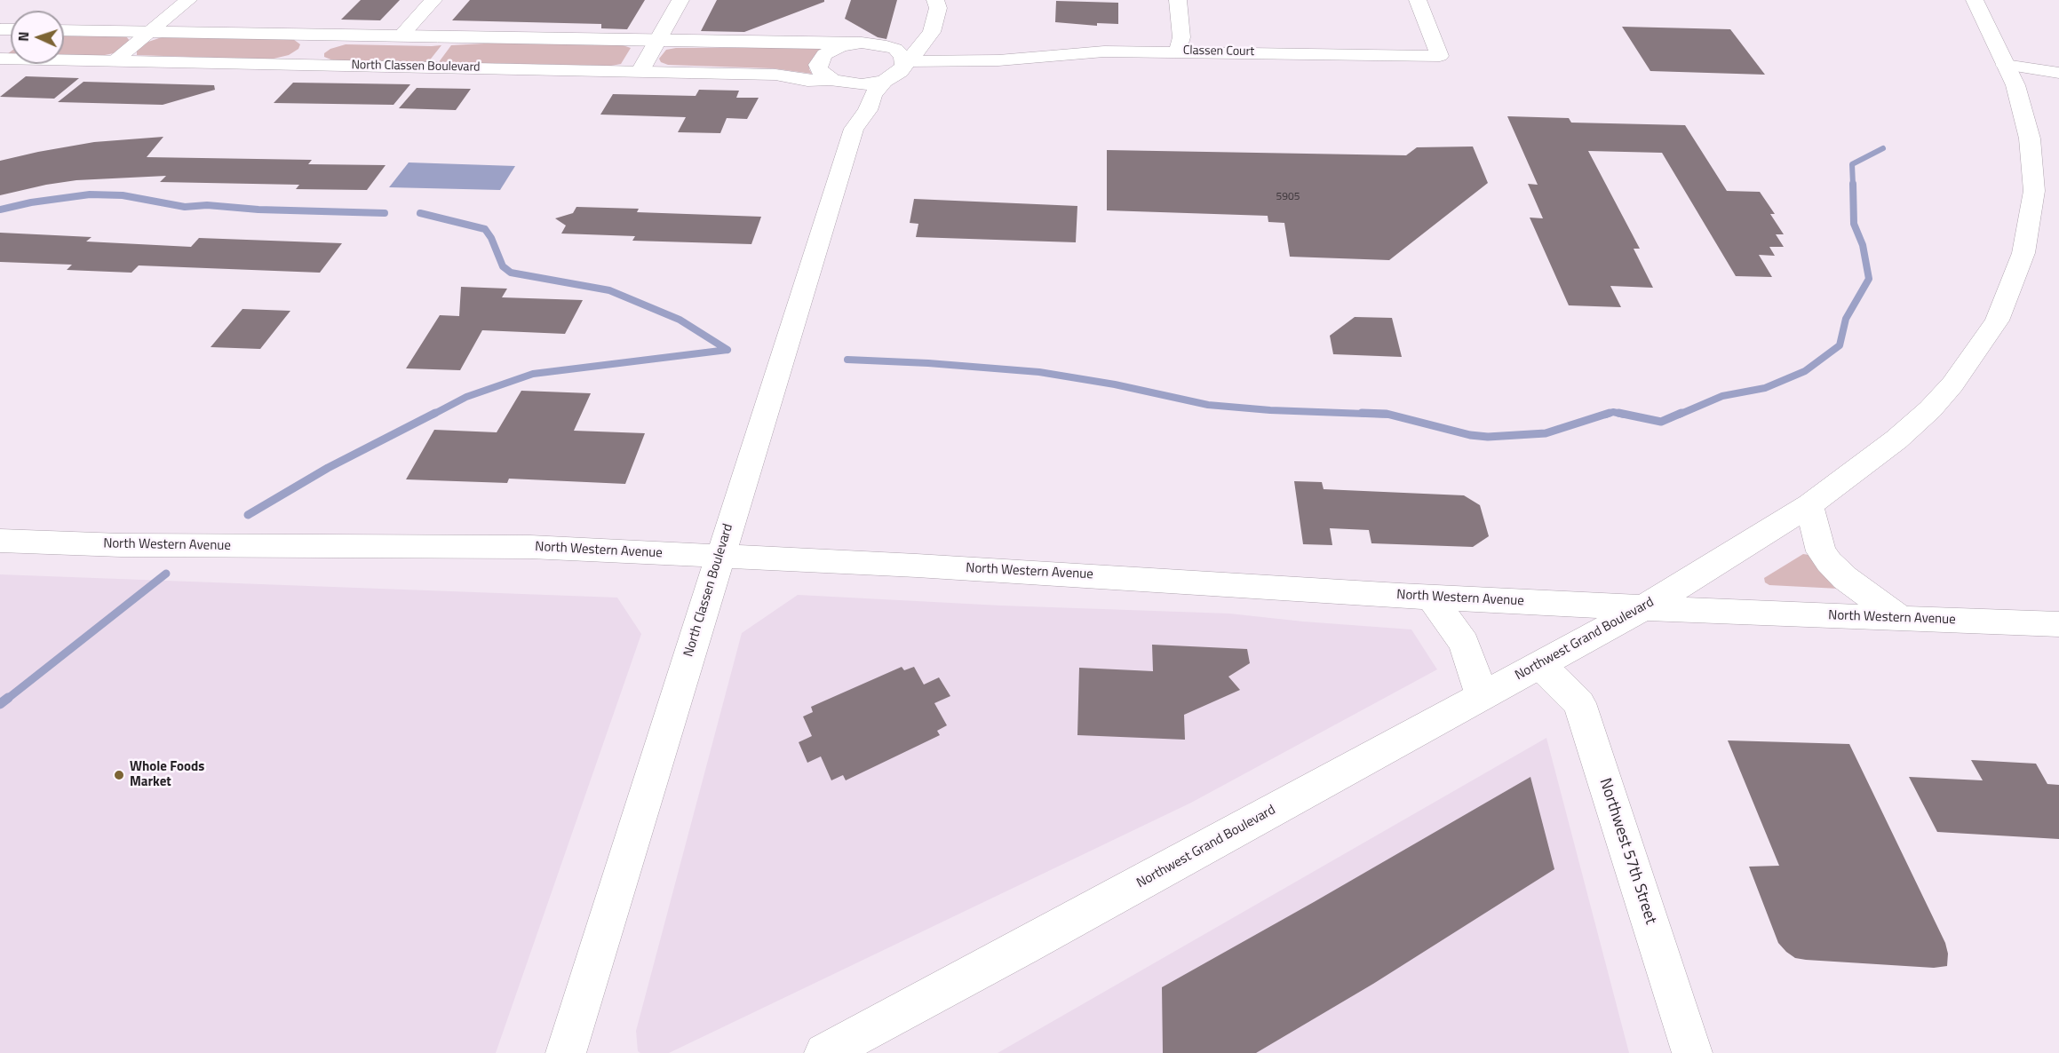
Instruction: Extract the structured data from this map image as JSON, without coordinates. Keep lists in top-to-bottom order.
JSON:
{
  "streets": {
    "main road": [
      "Classen Court",
      "North Classen Boulevard",
      "North Western Avenue",
      "Northwest Grand Boulevard",
      "Northwest 57th Street"
    ]
  },
  "crossings": [
    ["Classen Court", "North Classen Boulevard"],
    ["North Classen Boulevard", "North Western Avenue"],
    ["North Western Avenue", "Northwest Grand Boulevard"],
    ["Northwest Grand Boulevard", "Northwest 57th Street"]
  ],
  "places": ["Whole Foods Market"],
  "house_numbers": ["5905"],
  "north": "left"
}
